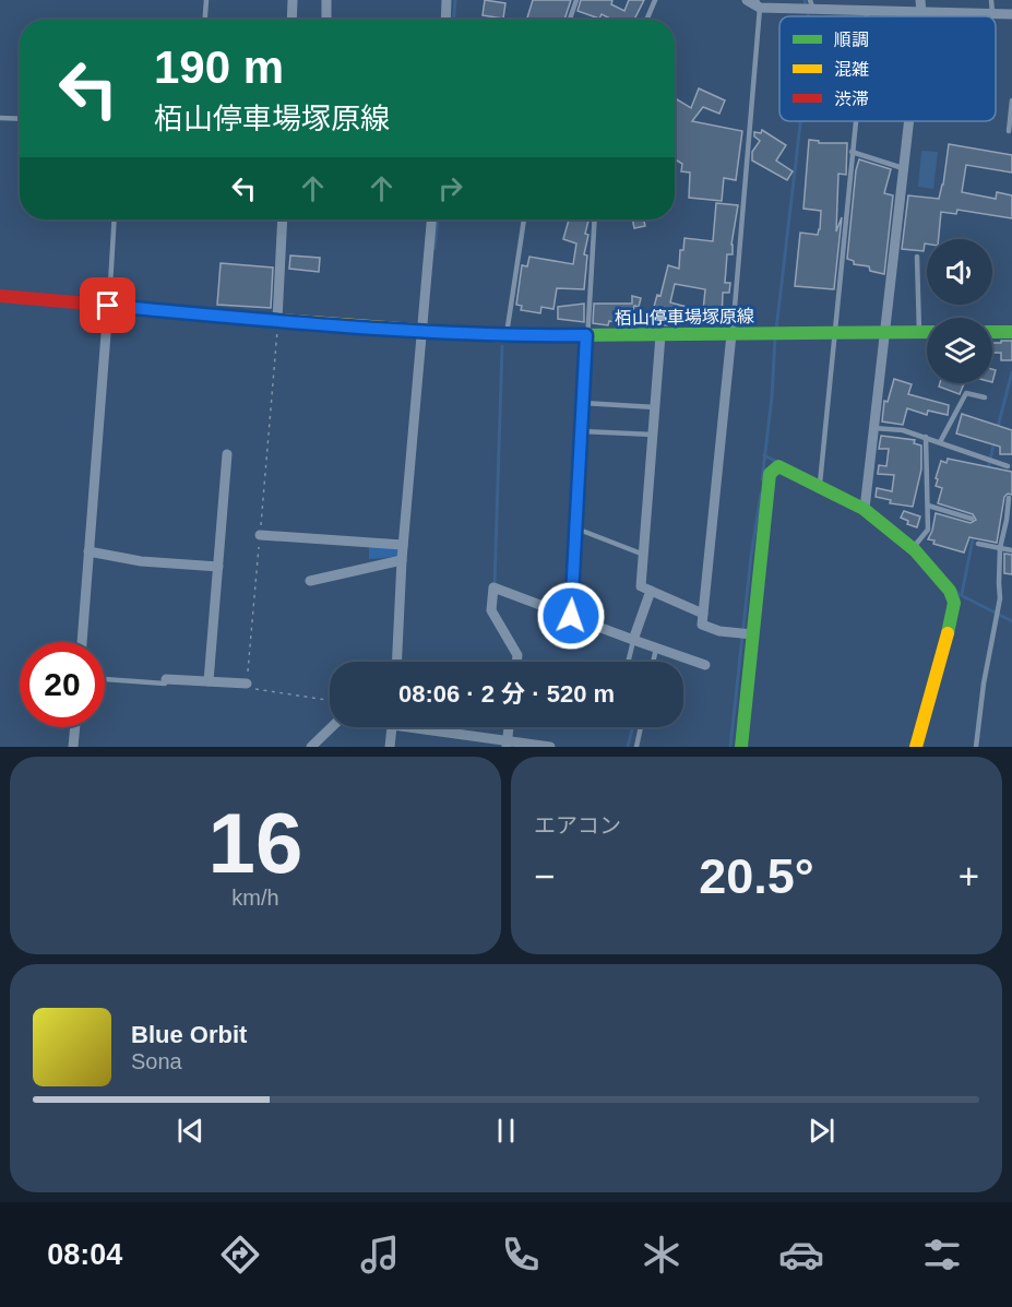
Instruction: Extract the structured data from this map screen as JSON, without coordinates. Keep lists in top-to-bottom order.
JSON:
{
  "streets": {
    "main road": ["栢山停車場塚原線"]
  },
  "legend": ["順調", "混雑", "渋滞"],
  "page": {
    "turn": ["190 m", "栢山停車場塚原線"],
    "limit": "20",
    "trip": "08:06 · 2 分 · 520 m",
    "tile": [
      ["16", "km/h"],
      "エアコン"
    ],
    "heat": ["−", "20.5°", "+"],
    "song": ["Blue Orbit", "Sona"],
    "tabs": "08:04"
  }
}
